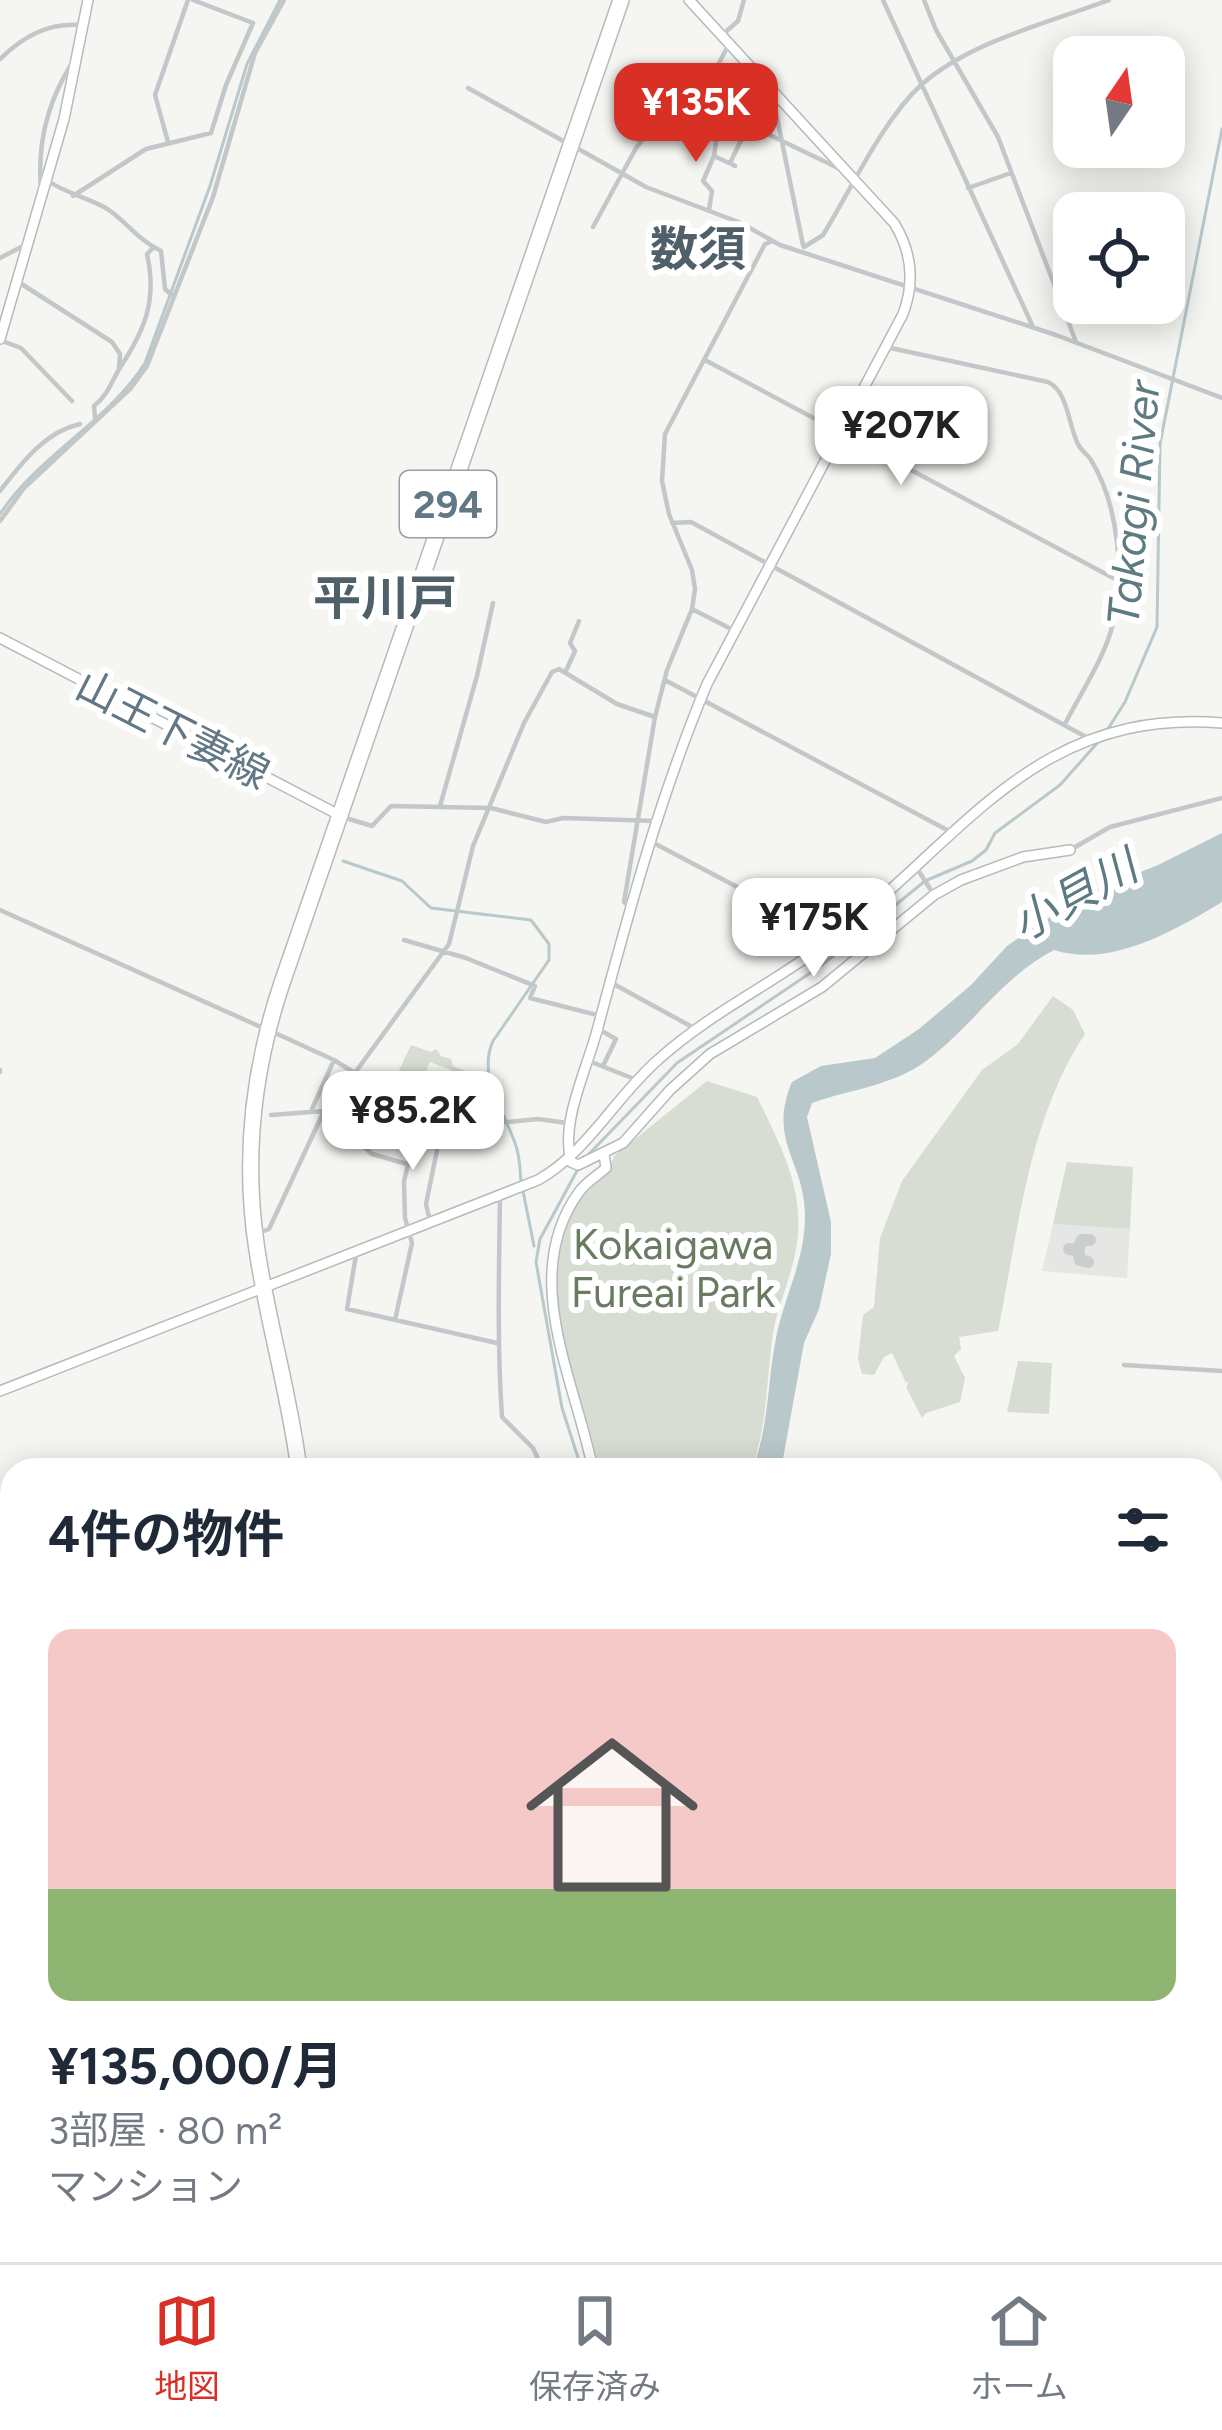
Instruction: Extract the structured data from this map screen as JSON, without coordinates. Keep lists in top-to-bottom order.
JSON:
{
  "streets": {
    "highway": ["294"],
    "street": ["山王下妻線"]
  },
  "crossings": [
    ["294", "山王下妻線"]
  ],
  "districts": ["数須", "平川戸"],
  "water": ["Takagi River", "小貝川"],
  "parks": ["Kokaigawa Fureai Park"],
  "north": "top",
  "page": {
    "price": [
      "¥135K",
      "¥207K",
      "¥175K",
      "¥85.2K"
    ],
    "heading": "4件の物件",
    "list": [
      {
        "name": "¥135,000/月",
        "note": "3部屋 · 80 m² · マンション"
      }
    ],
    "tabs": ["地図", "保存済み", "ホーム"]
  }
}
